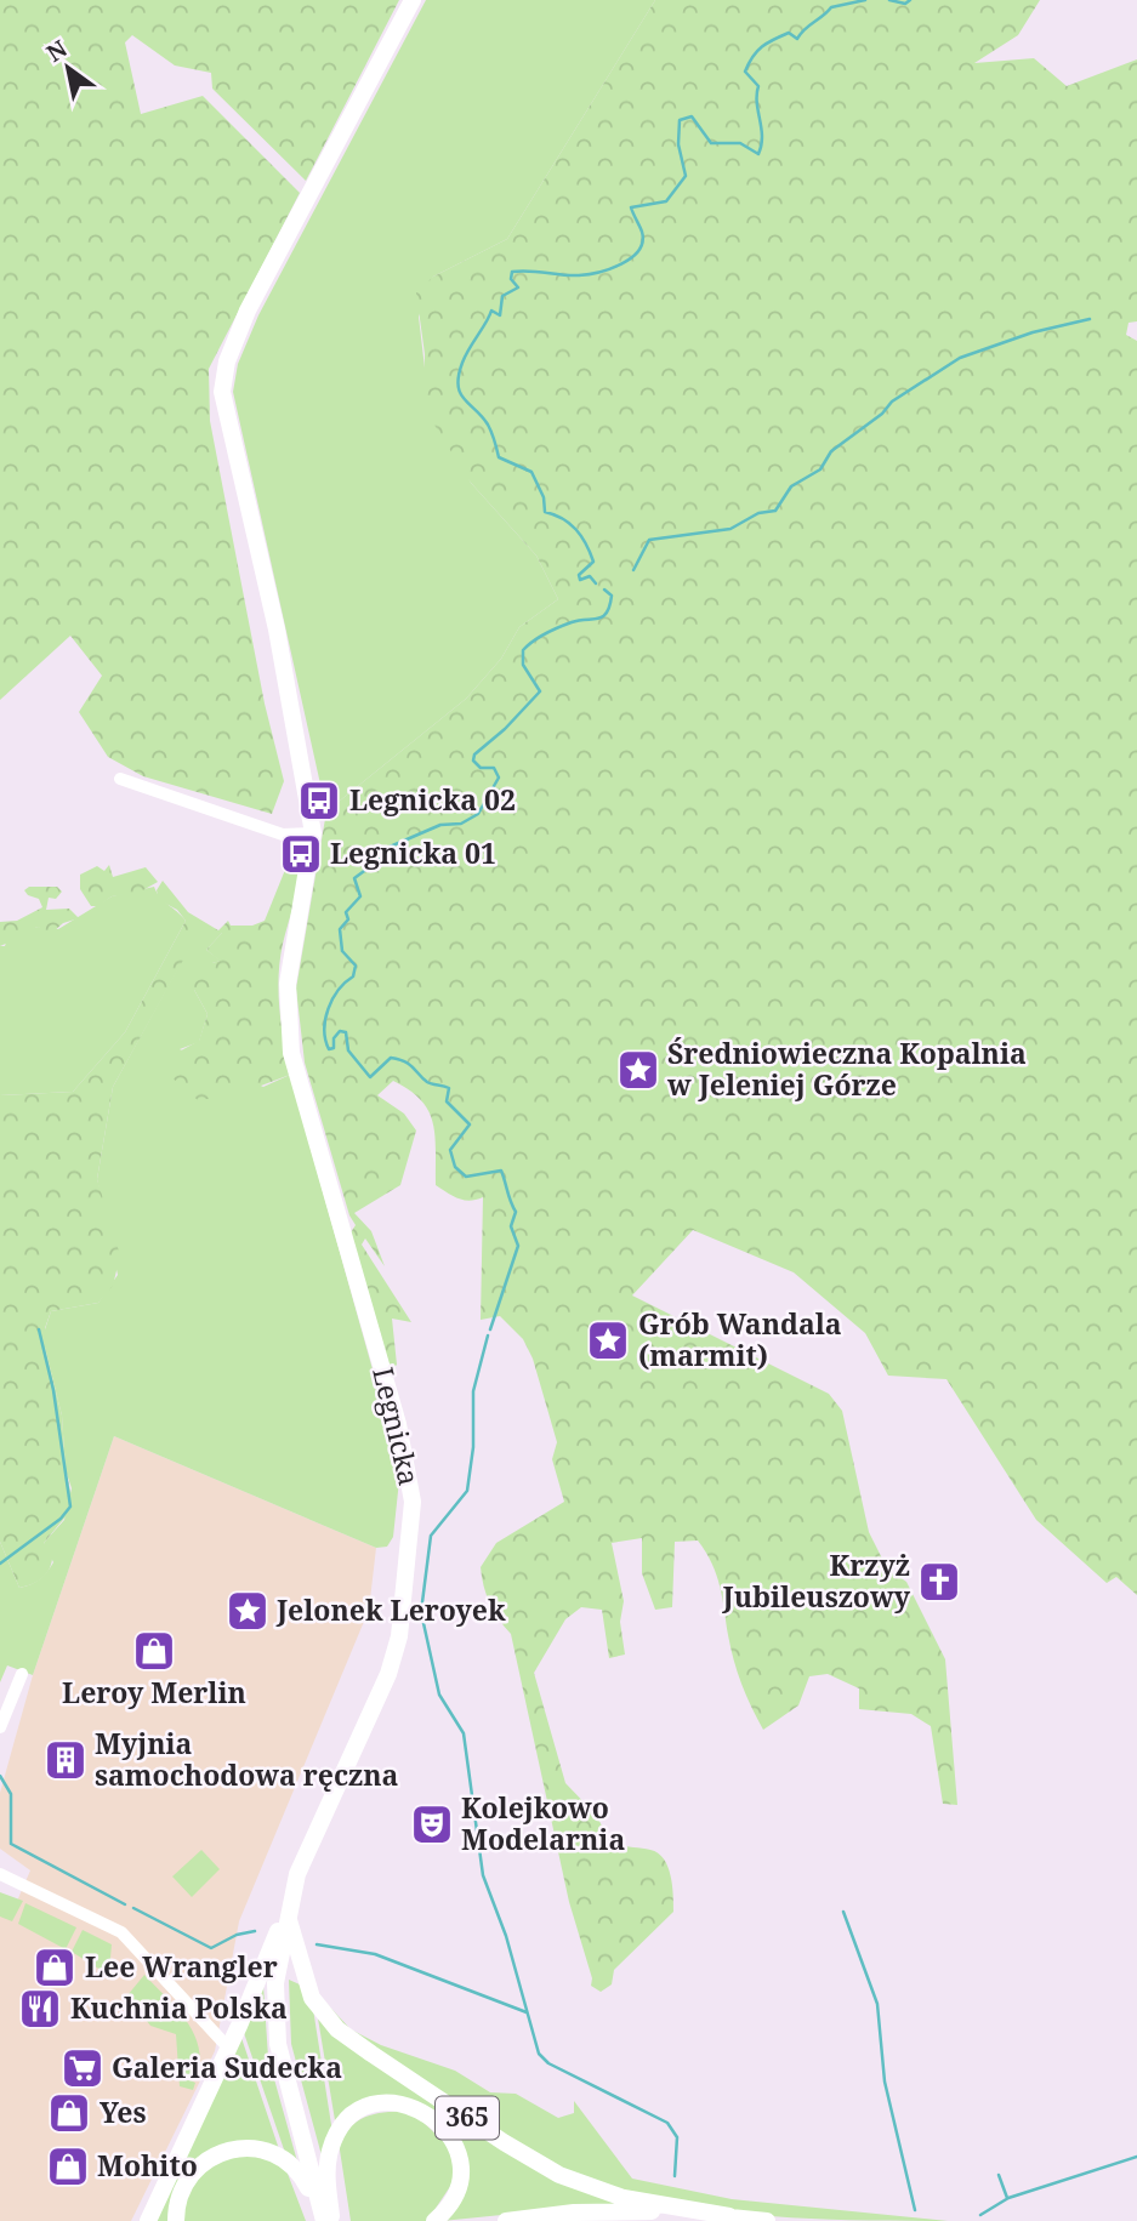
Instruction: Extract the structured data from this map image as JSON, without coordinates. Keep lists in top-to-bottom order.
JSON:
{
  "streets": {
    "main road": ["Legnicka", "365"]
  },
  "crossings": [
    ["Legnicka", "365"]
  ],
  "places": {
    "bus stop": ["Legnicka 02", "Legnicka 01"],
    "place": ["Średniowieczna Kopalnia w Jeleniej Górze", "Grób Wandala (marmit)", "Jelonek Leroyek"],
    "church": ["Krzyż Jubileuszowy"],
    "shop": [
      "Leroy Merlin",
      "Lee Wrangler",
      "Yes",
      "Mohito"
    ],
    "building": ["Myjnia samochodowa ręczna"],
    "theatre": ["Kolejkowo Modelarnia"],
    "restaurant": ["Kuchnia Polska"],
    "supermarket": ["Galeria Sudecka"]
  },
  "north": "top left"
}
